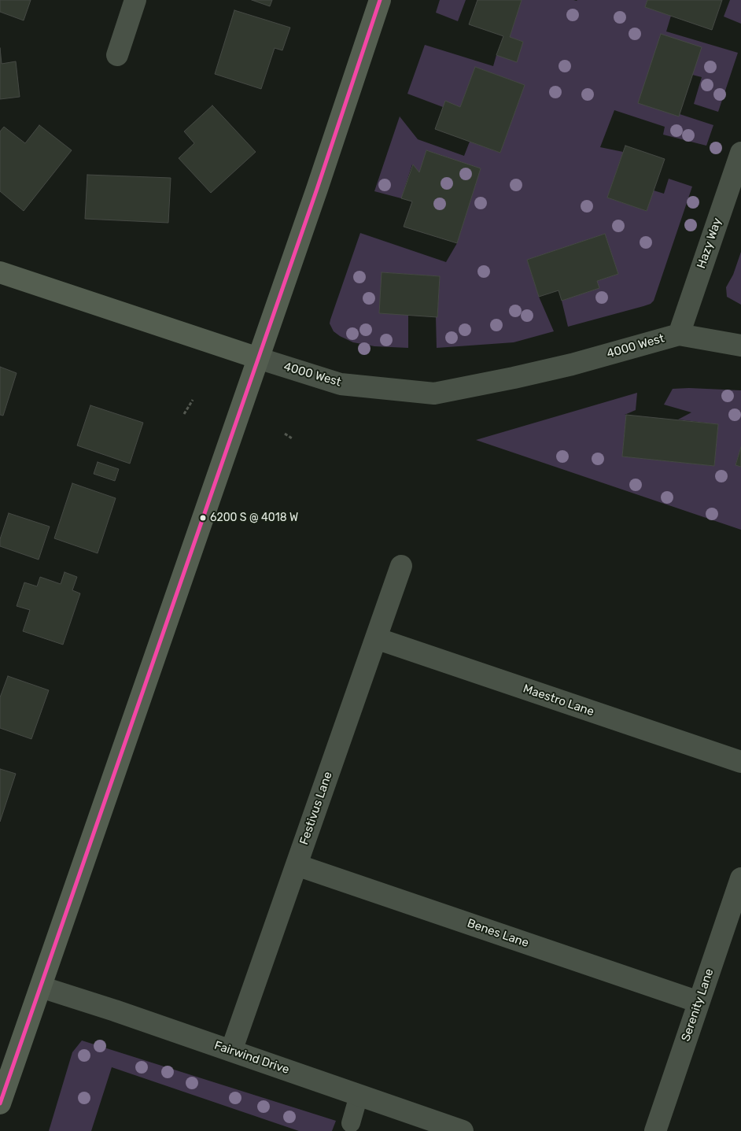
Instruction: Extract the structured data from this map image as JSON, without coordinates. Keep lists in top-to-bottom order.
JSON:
{
  "streets": {
    "main road": ["4000 West"],
    "street": [
      "Hazy Way",
      "Maestro Lane",
      "Festivus Lane",
      "Benes Lane",
      "Serenity Lane",
      "Fairwind Drive"
    ]
  },
  "crossings": [
    ["Hazy Way", "4000 West"],
    ["Maestro Lane", "Festivus Lane"],
    ["Festivus Lane", "Benes Lane"],
    ["Festivus Lane", "Fairwind Drive"],
    ["Benes Lane", "Serenity Lane"]
  ],
  "places": ["6200 S @ 4018 W"]
}
